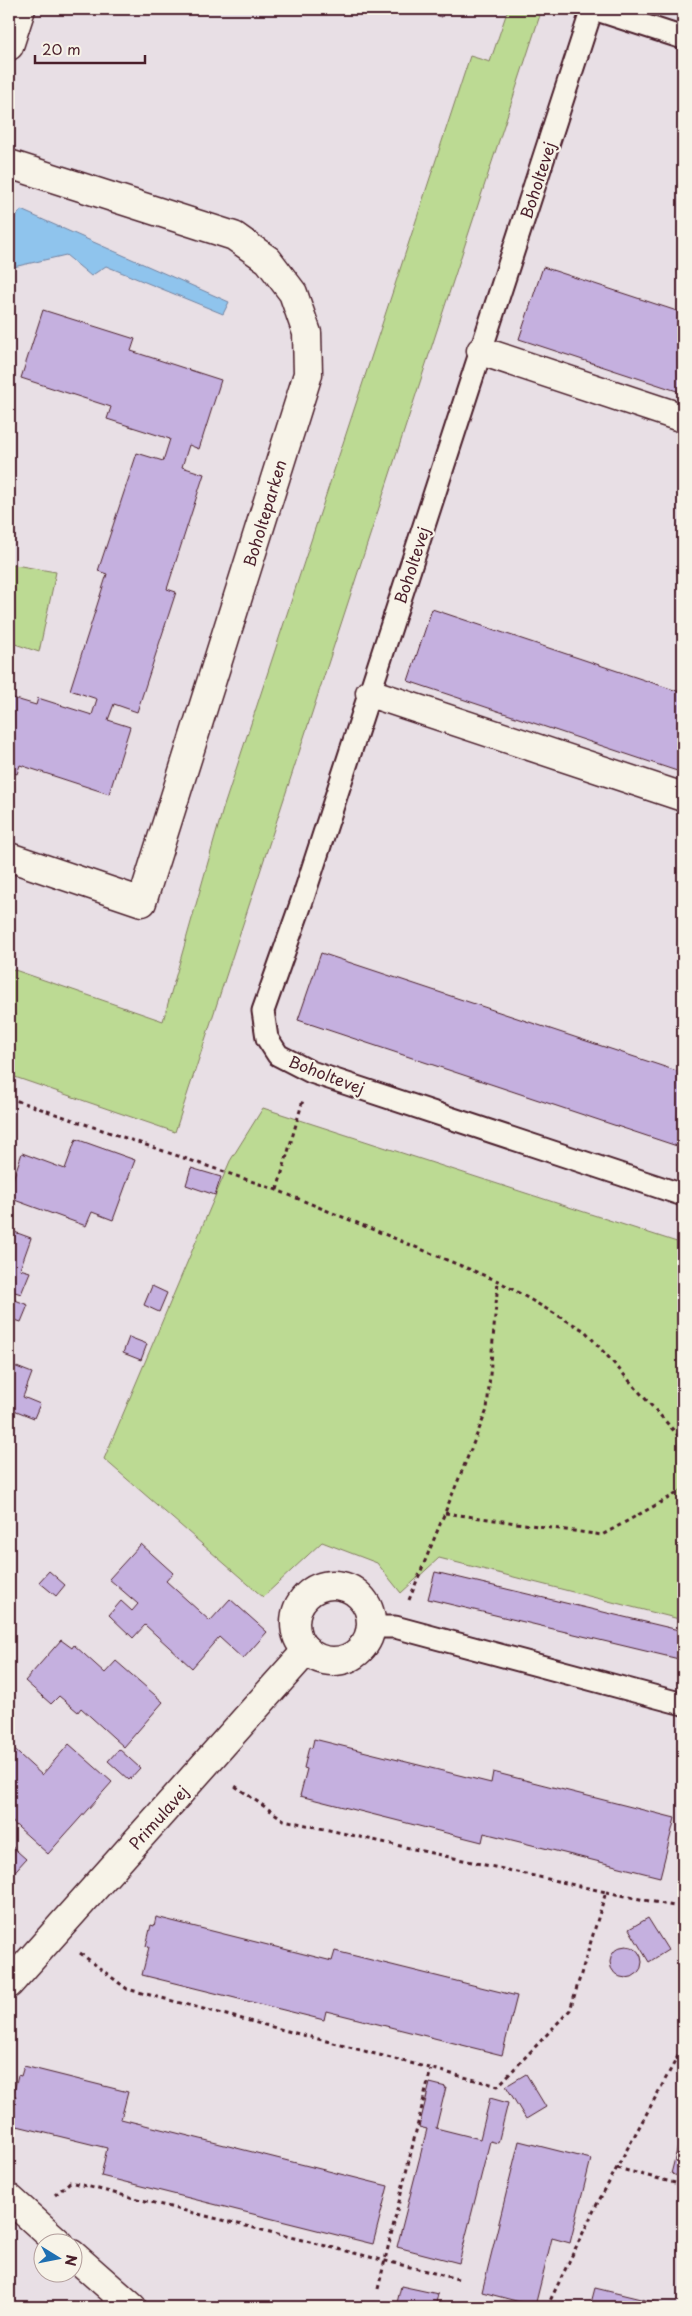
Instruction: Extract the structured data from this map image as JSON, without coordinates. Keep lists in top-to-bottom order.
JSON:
{
  "streets": {
    "street": ["Boholteparken", "Primulavej"],
    "lane": ["Boholtevej"]
  },
  "scale_bar": "20 m",
  "north": "right"
}
